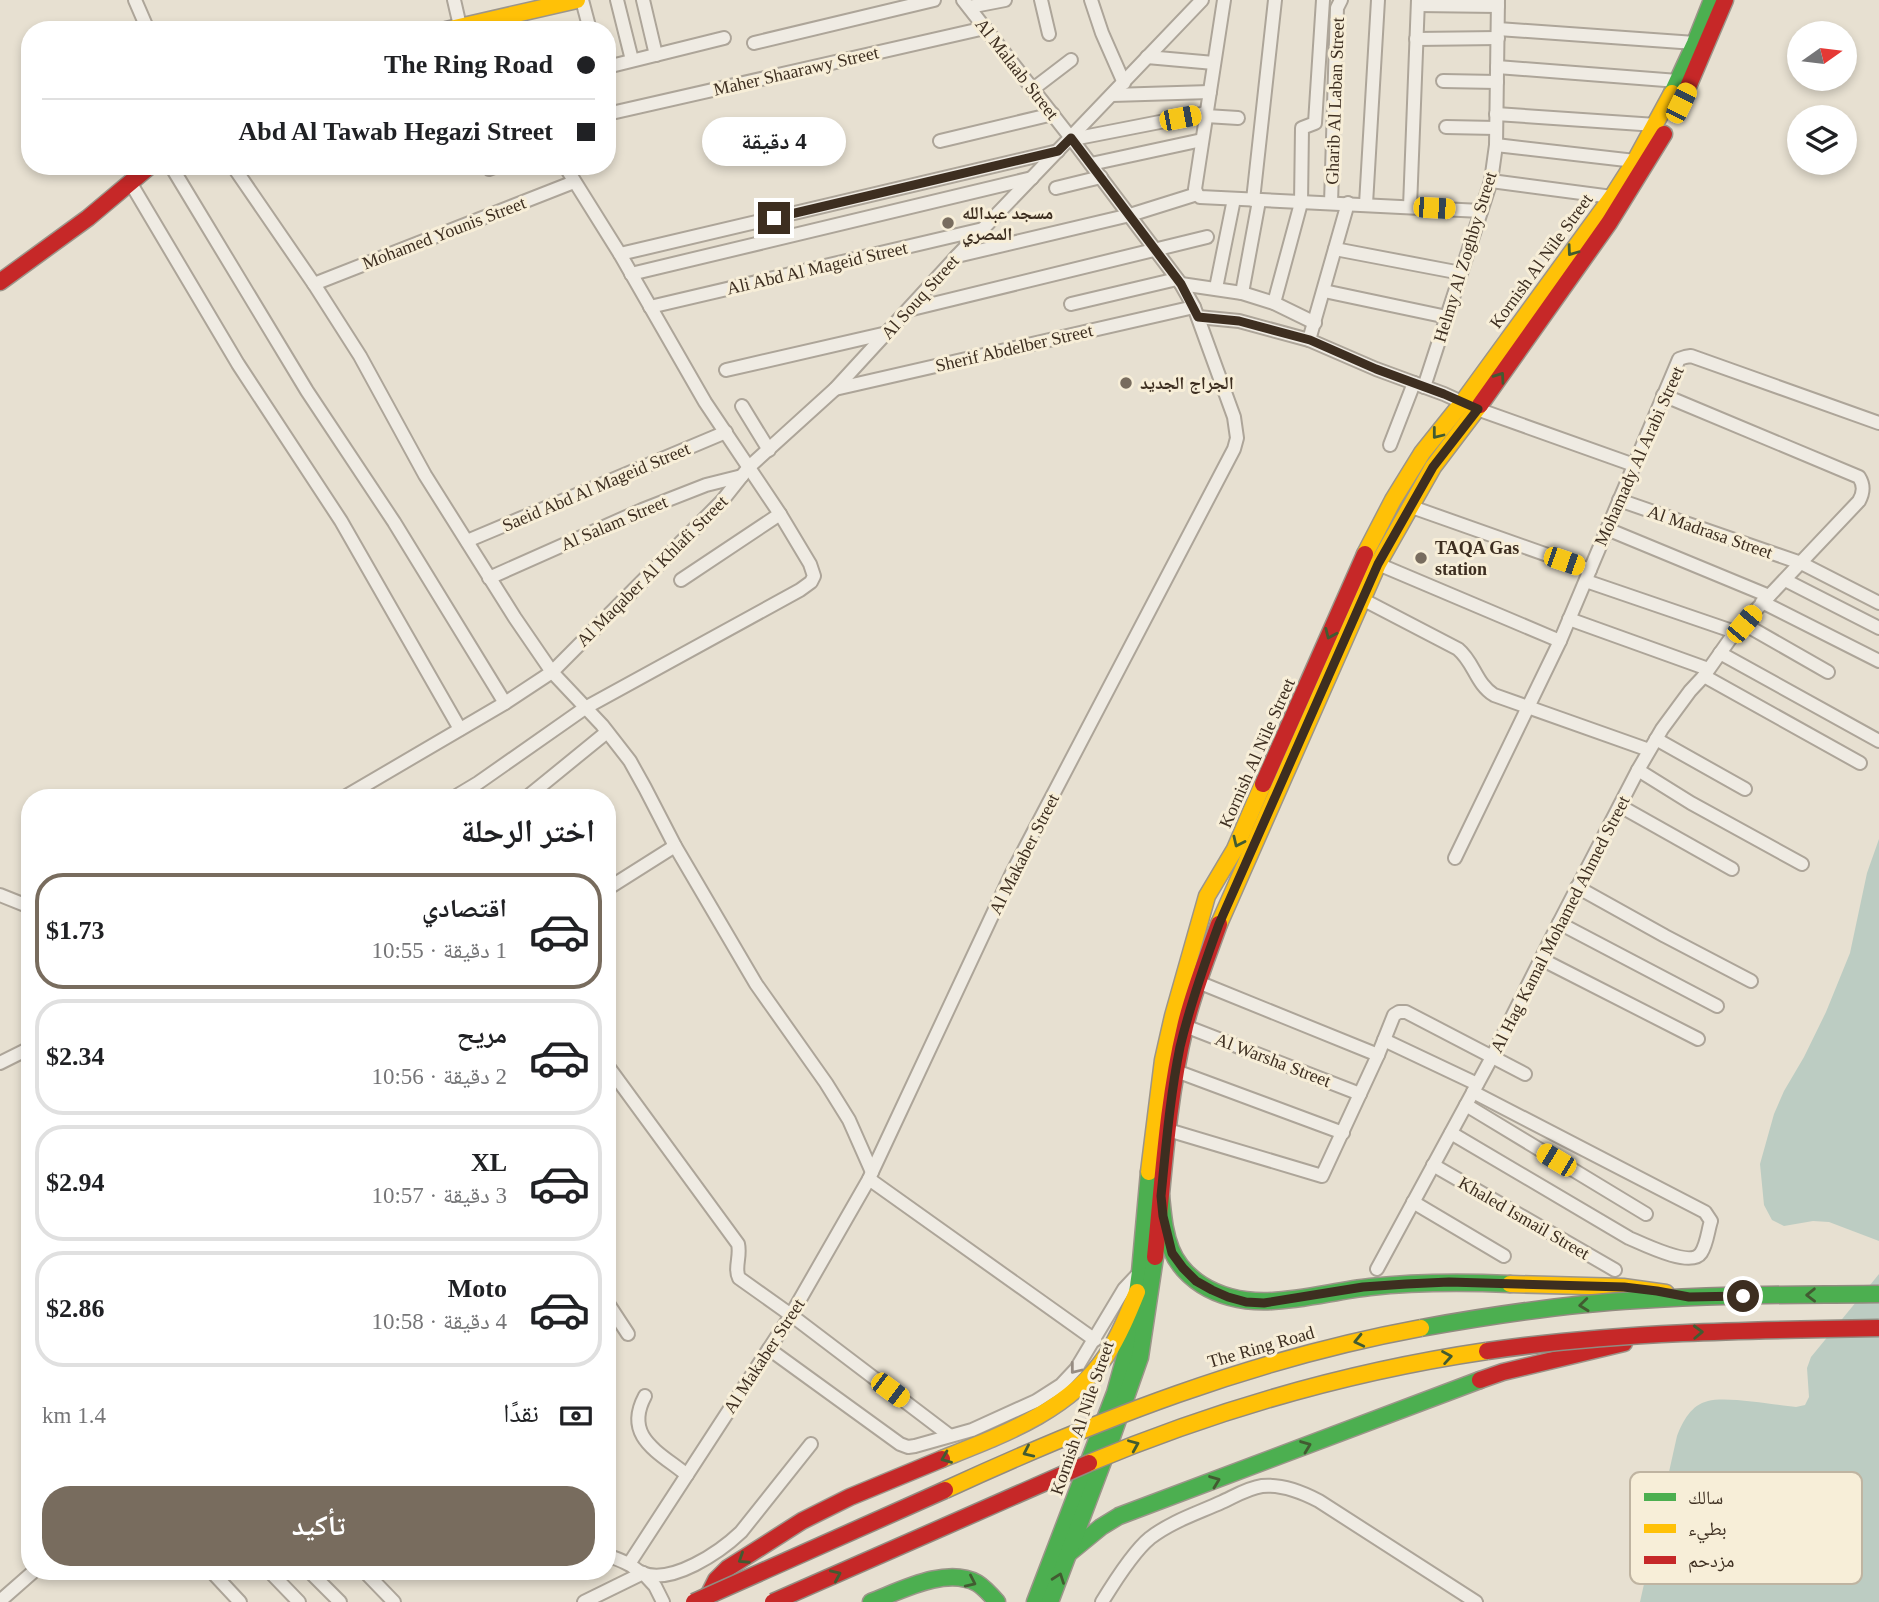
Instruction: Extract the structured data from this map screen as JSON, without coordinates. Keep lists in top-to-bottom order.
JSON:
{
  "streets": {
    "main road": ["Kornish Al Nile Street", "The Ring Road"],
    "street": [
      "Al Malaab Street",
      "Maher Shaarawy Street",
      "Gharib Al Laban Street",
      "Mohamed Younis Street",
      "Helmy Al Zoghby Street",
      "Ali Abd Al Mageid Street",
      "Al Souq Street",
      "Sherif Abdelber Street",
      "Mohamady Al Arabi Street",
      "Saeid Abd Al Mageid Street",
      "Al Salam Street",
      "Al Madrasa Street",
      "Al Maqaber Al Khlafi Street",
      "Al Makaber Street",
      "Al Hag Kamal Mohamed Ahmed Street",
      "Al Warsha Street",
      "Khaled Ismail Street"
    ]
  },
  "crossings": [
    ["Al Malaab Street", "Maher Shaarawy Street"],
    ["Al Malaab Street", "Al Souq Street"],
    ["Al Malaab Street", "Al Makaber Street"],
    ["Helmy Al Zoghby Street", "Sherif Abdelber Street"],
    ["Kornish Al Nile Street", "Sherif Abdelber Street"],
    ["Kornish Al Nile Street", "Al Warsha Street"],
    ["Ali Abd Al Mageid Street", "Al Souq Street"],
    ["Al Souq Street", "Sherif Abdelber Street"],
    ["Al Souq Street", "Al Salam Street"],
    ["Al Souq Street", "Al Maqaber Al Khlafi Street"],
    ["Al Souq Street", "Al Makaber Street"],
    ["Sherif Abdelber Street", "Mohamady Al Arabi Street"],
    ["Sherif Abdelber Street", "Al Makaber Street"],
    ["Mohamady Al Arabi Street", "Al Madrasa Street"],
    ["Mohamady Al Arabi Street", "Al Hag Kamal Mohamed Ahmed Street"],
    ["Al Salam Street", "Al Maqaber Al Khlafi Street"],
    ["Al Madrasa Street", "Al Hag Kamal Mohamed Ahmed Street"],
    ["Al Hag Kamal Mohamed Ahmed Street", "Khaled Ismail Street"]
  ],
  "places": ["مسجد عبدالله المصري", "الجراج الجديد", "TAQA Gas station"],
  "legend": ["سالك", "بطيء", "مزدحم"],
  "north": "right",
  "page": {
    "banner": ["The Ring Road", "Abd Al Tawab Hegazi Street"],
    "bubble": "4 دقيقة",
    "heading": "اختر الرحلة",
    "list": [
      {
        "name": "اقتصادي",
        "note": "1 دقيقة · 10:55",
        "value": "$1.73"
      },
      {
        "name": "مريح",
        "note": "2 دقيقة · 10:56",
        "value": "$2.34"
      },
      {
        "name": "XL",
        "note": "3 دقيقة · 10:57",
        "value": "$2.94"
      },
      {
        "name": "Moto",
        "note": "4 دقيقة · 10:58",
        "value": "$2.86"
      }
    ],
    "pay": ["نقدًا", "1.4 km"],
    "buttons": "تأكيد"
  }
}
